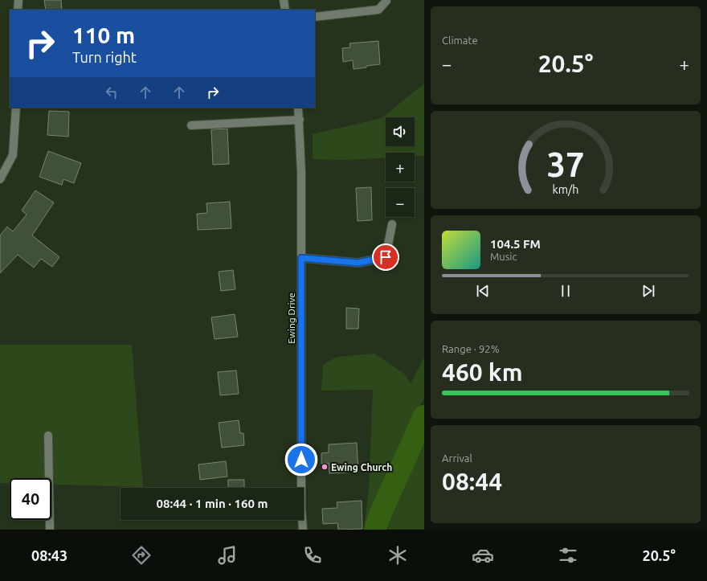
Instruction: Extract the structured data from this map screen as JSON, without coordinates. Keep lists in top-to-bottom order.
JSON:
{
  "streets": {
    "street": ["Ewing Drive"]
  },
  "places": ["Ewing Church"],
  "page": {
    "tile": [
      "Climate",
      ["Range · 92%", "460 km"],
      ["Arrival", "08:44"]
    ],
    "turn": ["110 m", "Turn right"],
    "heat": ["−", "20.5°", "+"],
    "map_buttons": ["+", "−"],
    "song": ["104.5 FM", "Music"],
    "limit": "40",
    "trip": "08:44 · 1 min · 160 m",
    "tabs": ["08:43", "20.5°"],
    "gauge": ["37", "km/h"]
  }
}
